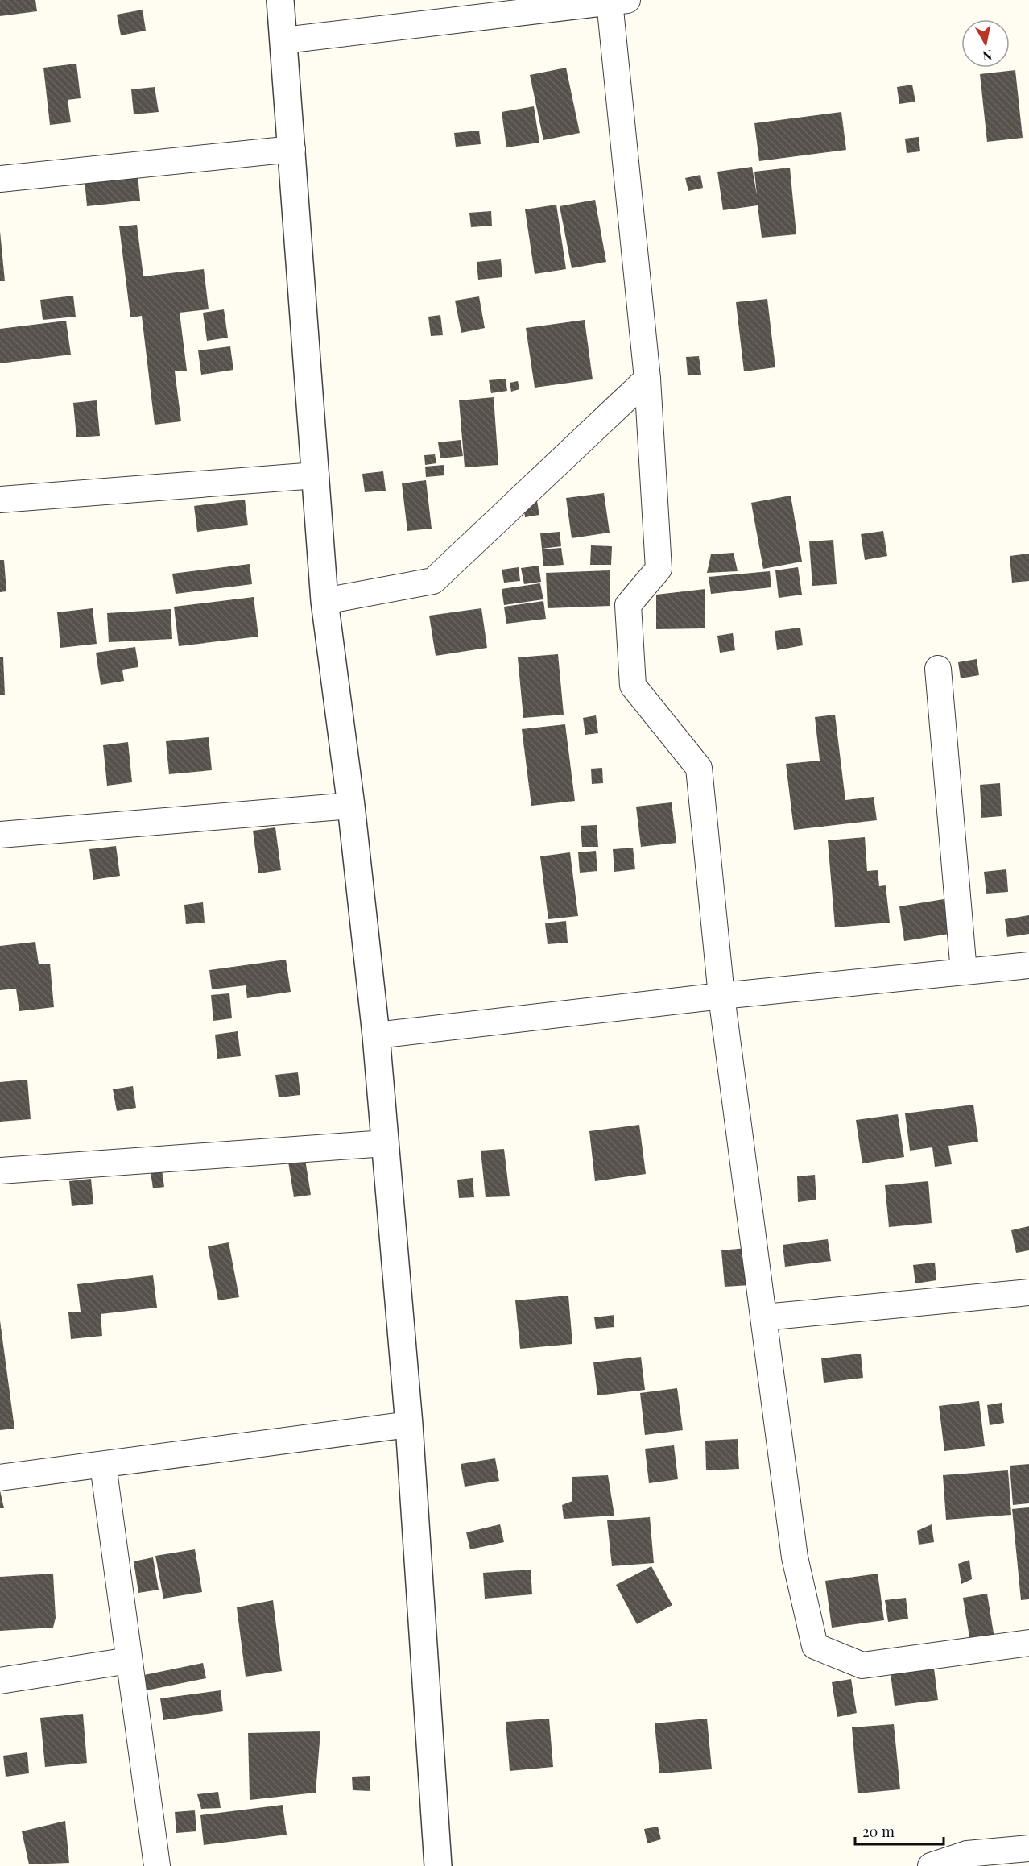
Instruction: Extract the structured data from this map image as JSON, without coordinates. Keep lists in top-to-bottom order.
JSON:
{
  "scale_bar": "20 m",
  "north": "bottom"
}
